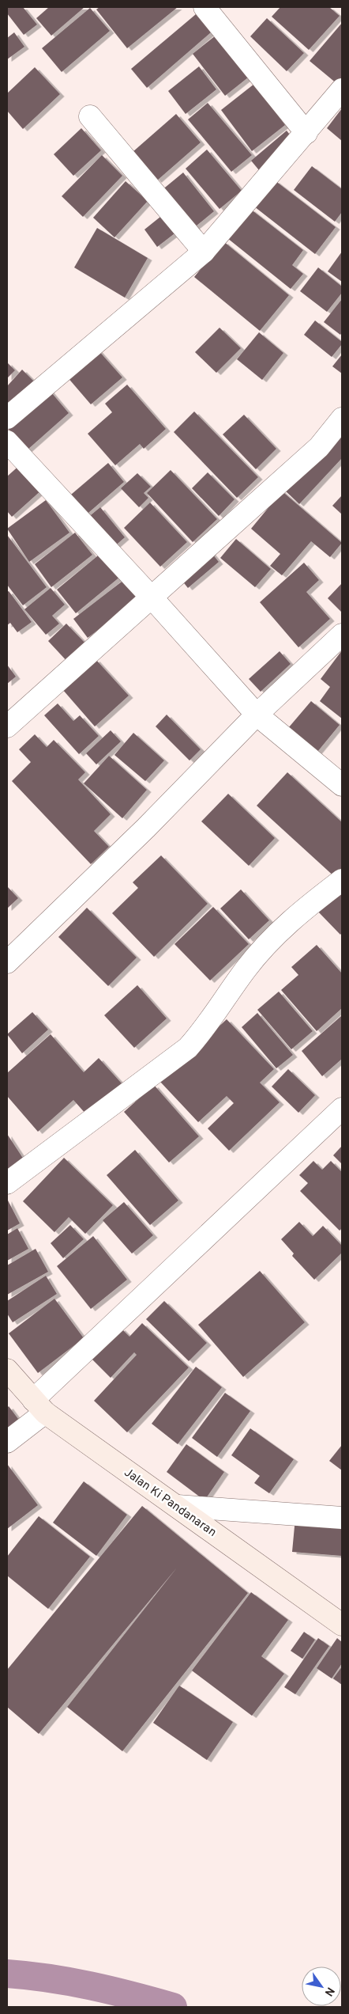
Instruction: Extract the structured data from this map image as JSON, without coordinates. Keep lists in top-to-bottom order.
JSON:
{
  "streets": {
    "main road": ["Jalan Ki Pandanaran"]
  },
  "north": "bottom right"
}
